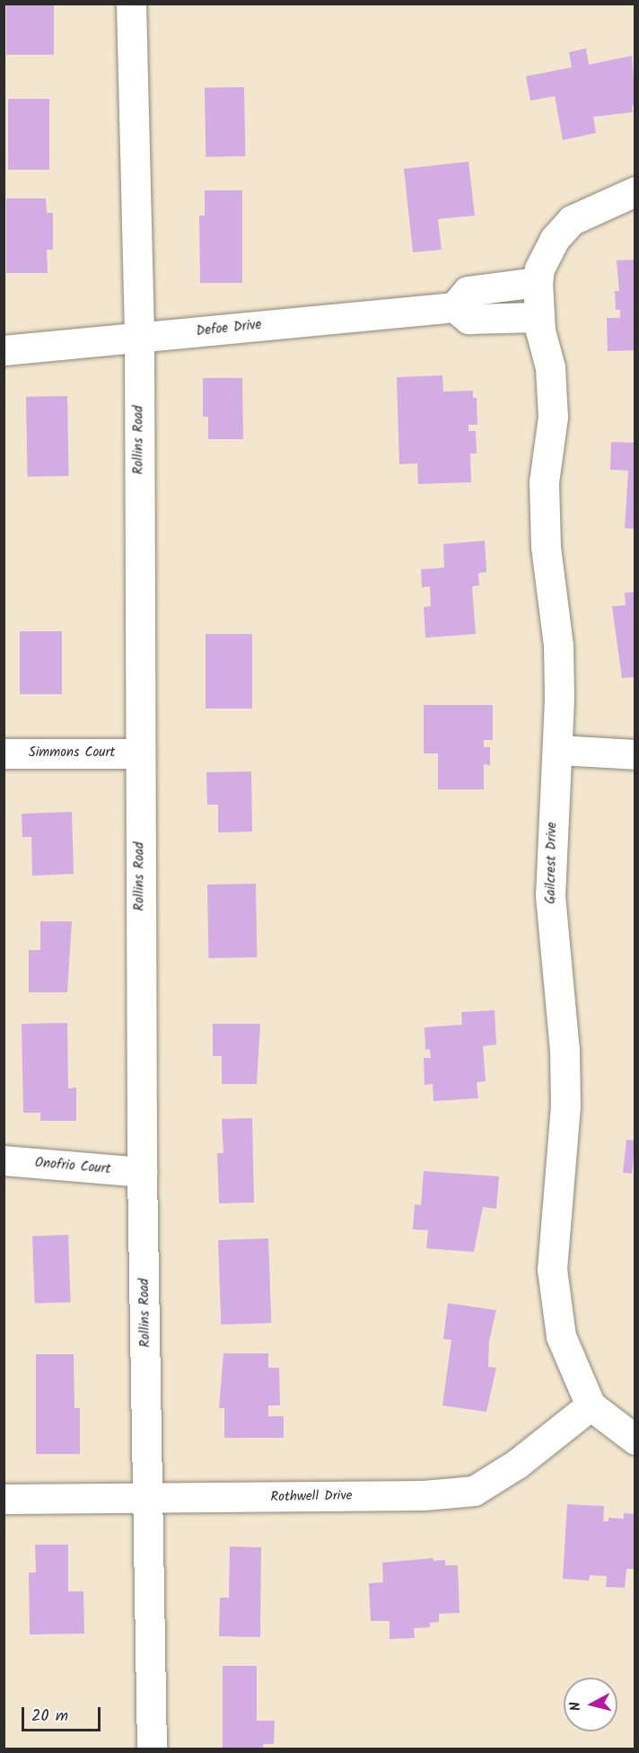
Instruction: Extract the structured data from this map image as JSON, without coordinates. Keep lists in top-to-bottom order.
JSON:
{
  "streets": {
    "street": [
      "Defoe Drive",
      "Rollins Road",
      "Simmons Court",
      "Gailcrest Drive",
      "Onofrio Court",
      "Rothwell Drive"
    ]
  },
  "crossings": [
    ["Defoe Drive", "Rollins Road"],
    ["Rollins Road", "Simmons Court"],
    ["Rollins Road", "Onofrio Court"],
    ["Rollins Road", "Rothwell Drive"],
    ["Gailcrest Drive", "Rothwell Drive"]
  ],
  "scale_bar": "20 m",
  "north": "left"
}
